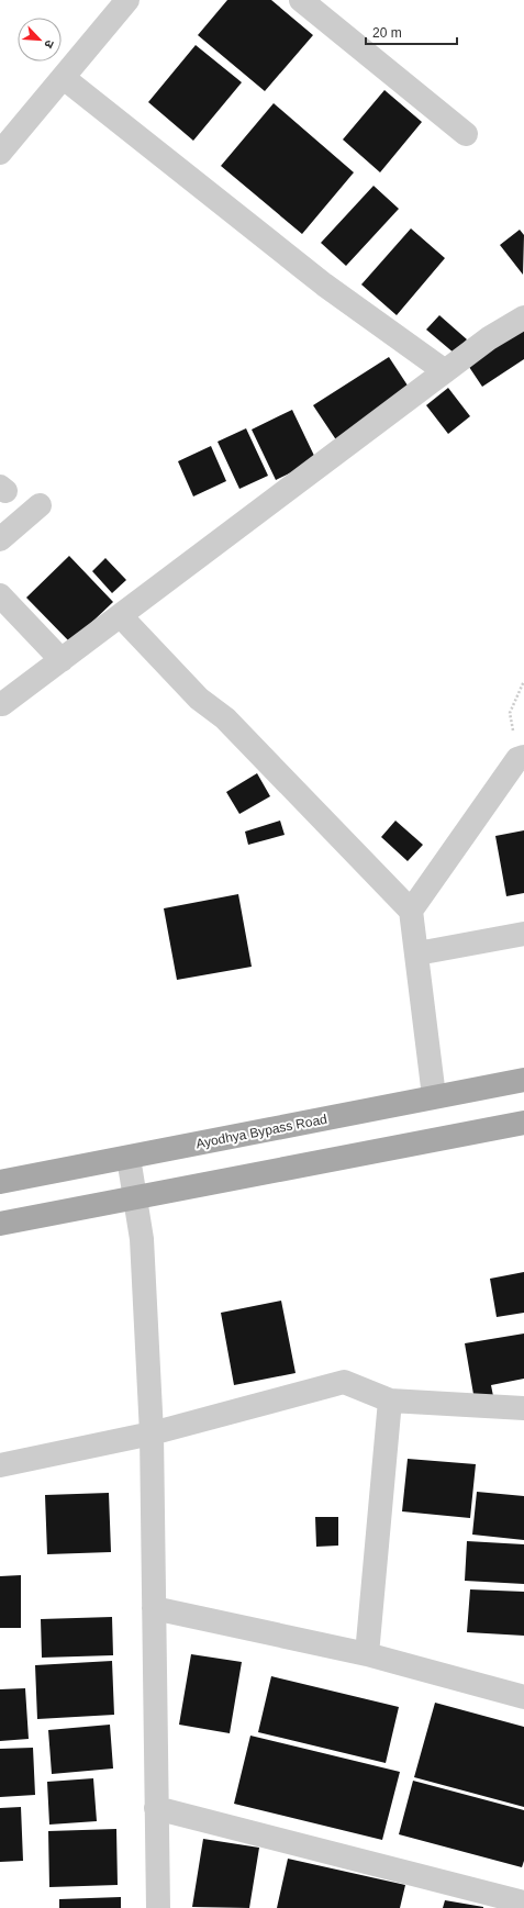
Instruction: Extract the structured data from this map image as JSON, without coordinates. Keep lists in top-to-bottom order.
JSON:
{
  "streets": {
    "main road": ["Ayodhya Bypass Road"]
  },
  "scale_bar": "20 m",
  "north": "bottom right"
}
